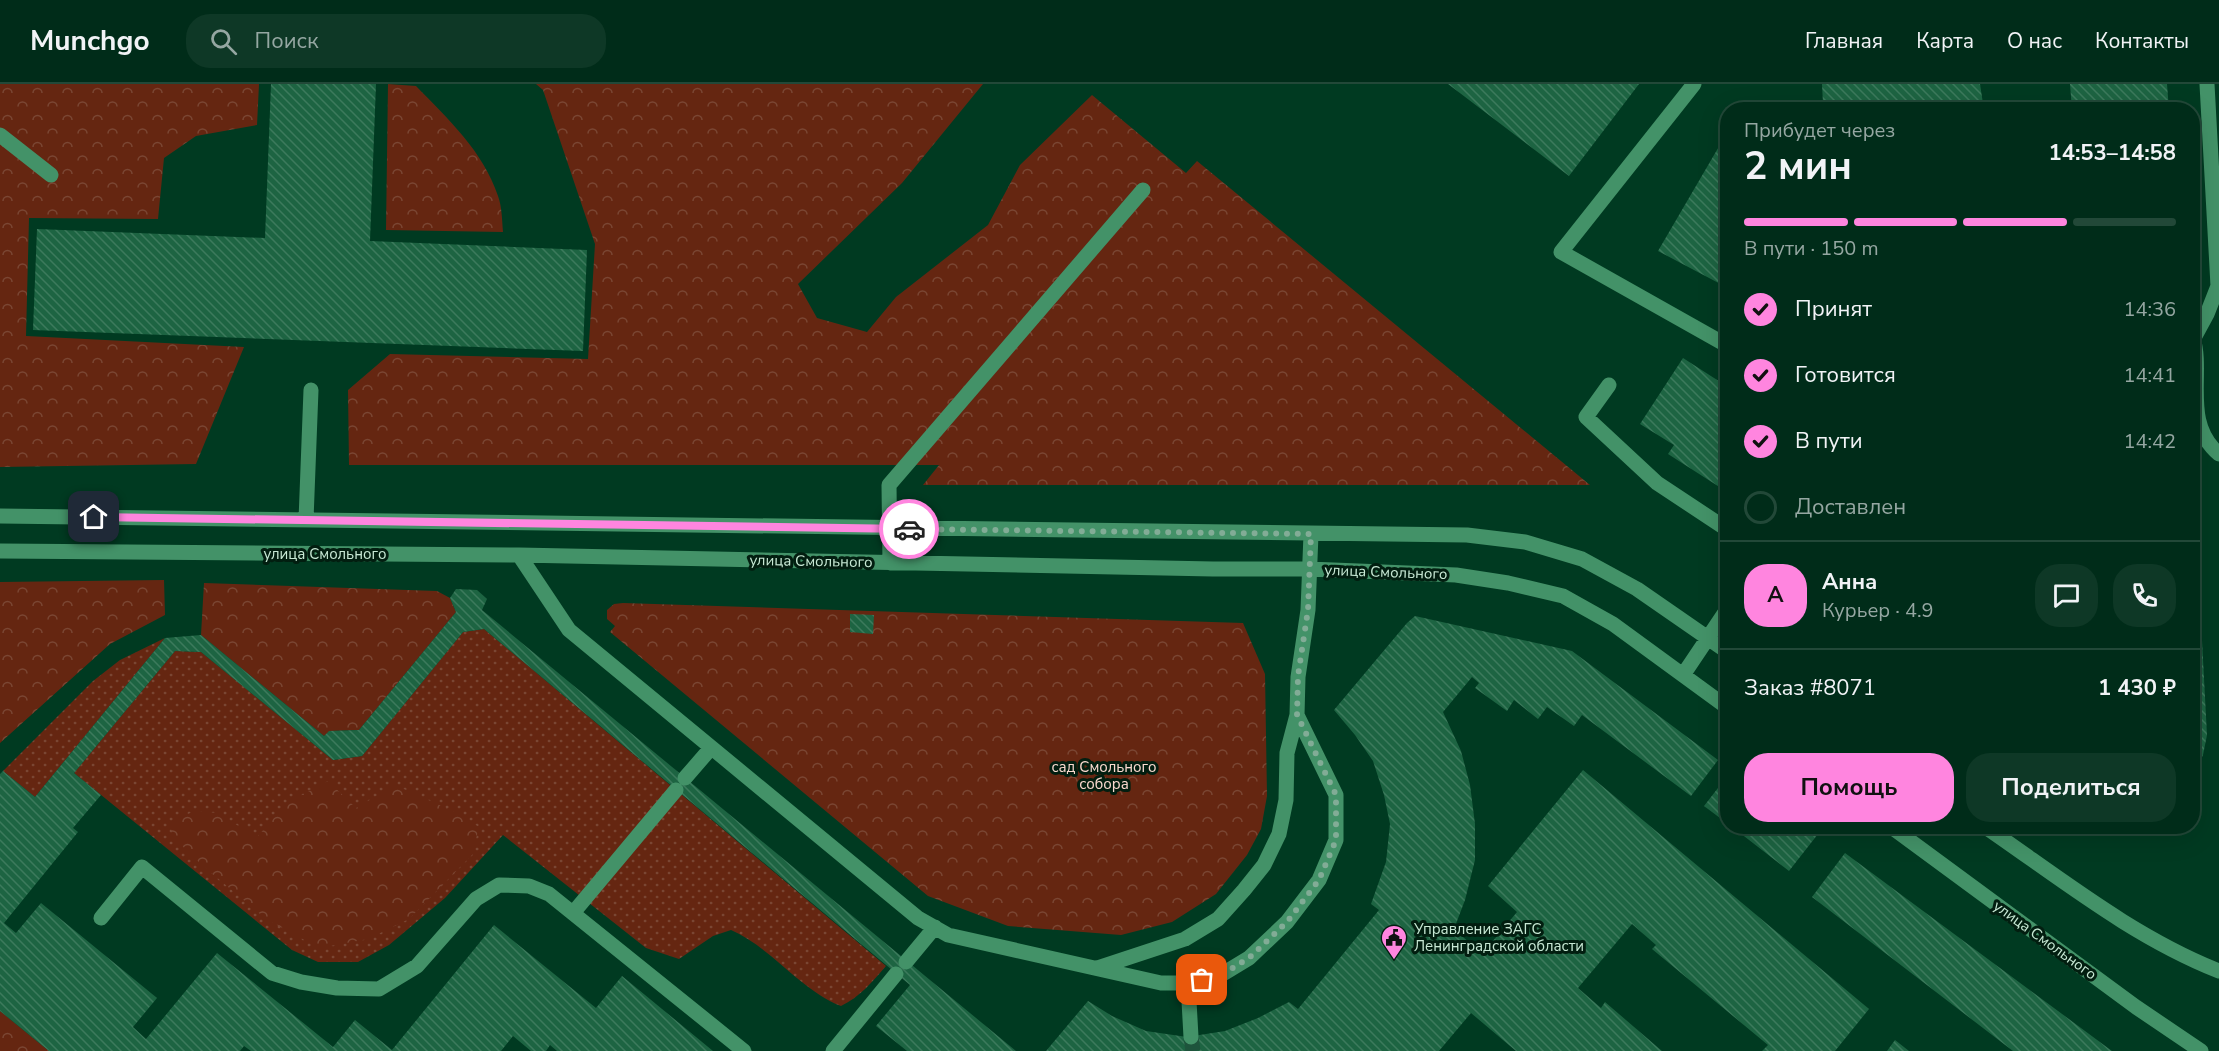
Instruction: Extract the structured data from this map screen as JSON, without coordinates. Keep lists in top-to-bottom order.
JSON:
{
  "streets": {
    "street": ["улица Смольного"]
  },
  "parks": ["сад Смольного собора"],
  "places": {
    "public building": ["Управление ЗАГС Ленинградской области"]
  },
  "page": {
    "header": "Munchgo",
    "search": "Поиск",
    "nav": [
      "Главная",
      "Карта",
      "О нас",
      "Контакты"
    ],
    "heading": ["2 мин", "Прибудет через", "14:53–14:58"],
    "panel": [
      "Анна",
      "Курьер · 4.9",
      "Заказ #8071",
      "1 430 ₽"
    ],
    "bar": "В пути · 150 m",
    "list": [
      ["Принят", "14:36"],
      ["Готовится", "14:41"],
      ["В пути", "14:42"],
      "Доставлен"
    ],
    "round": "А",
    "buttons": ["Помощь", "Поделиться"]
  }
}
